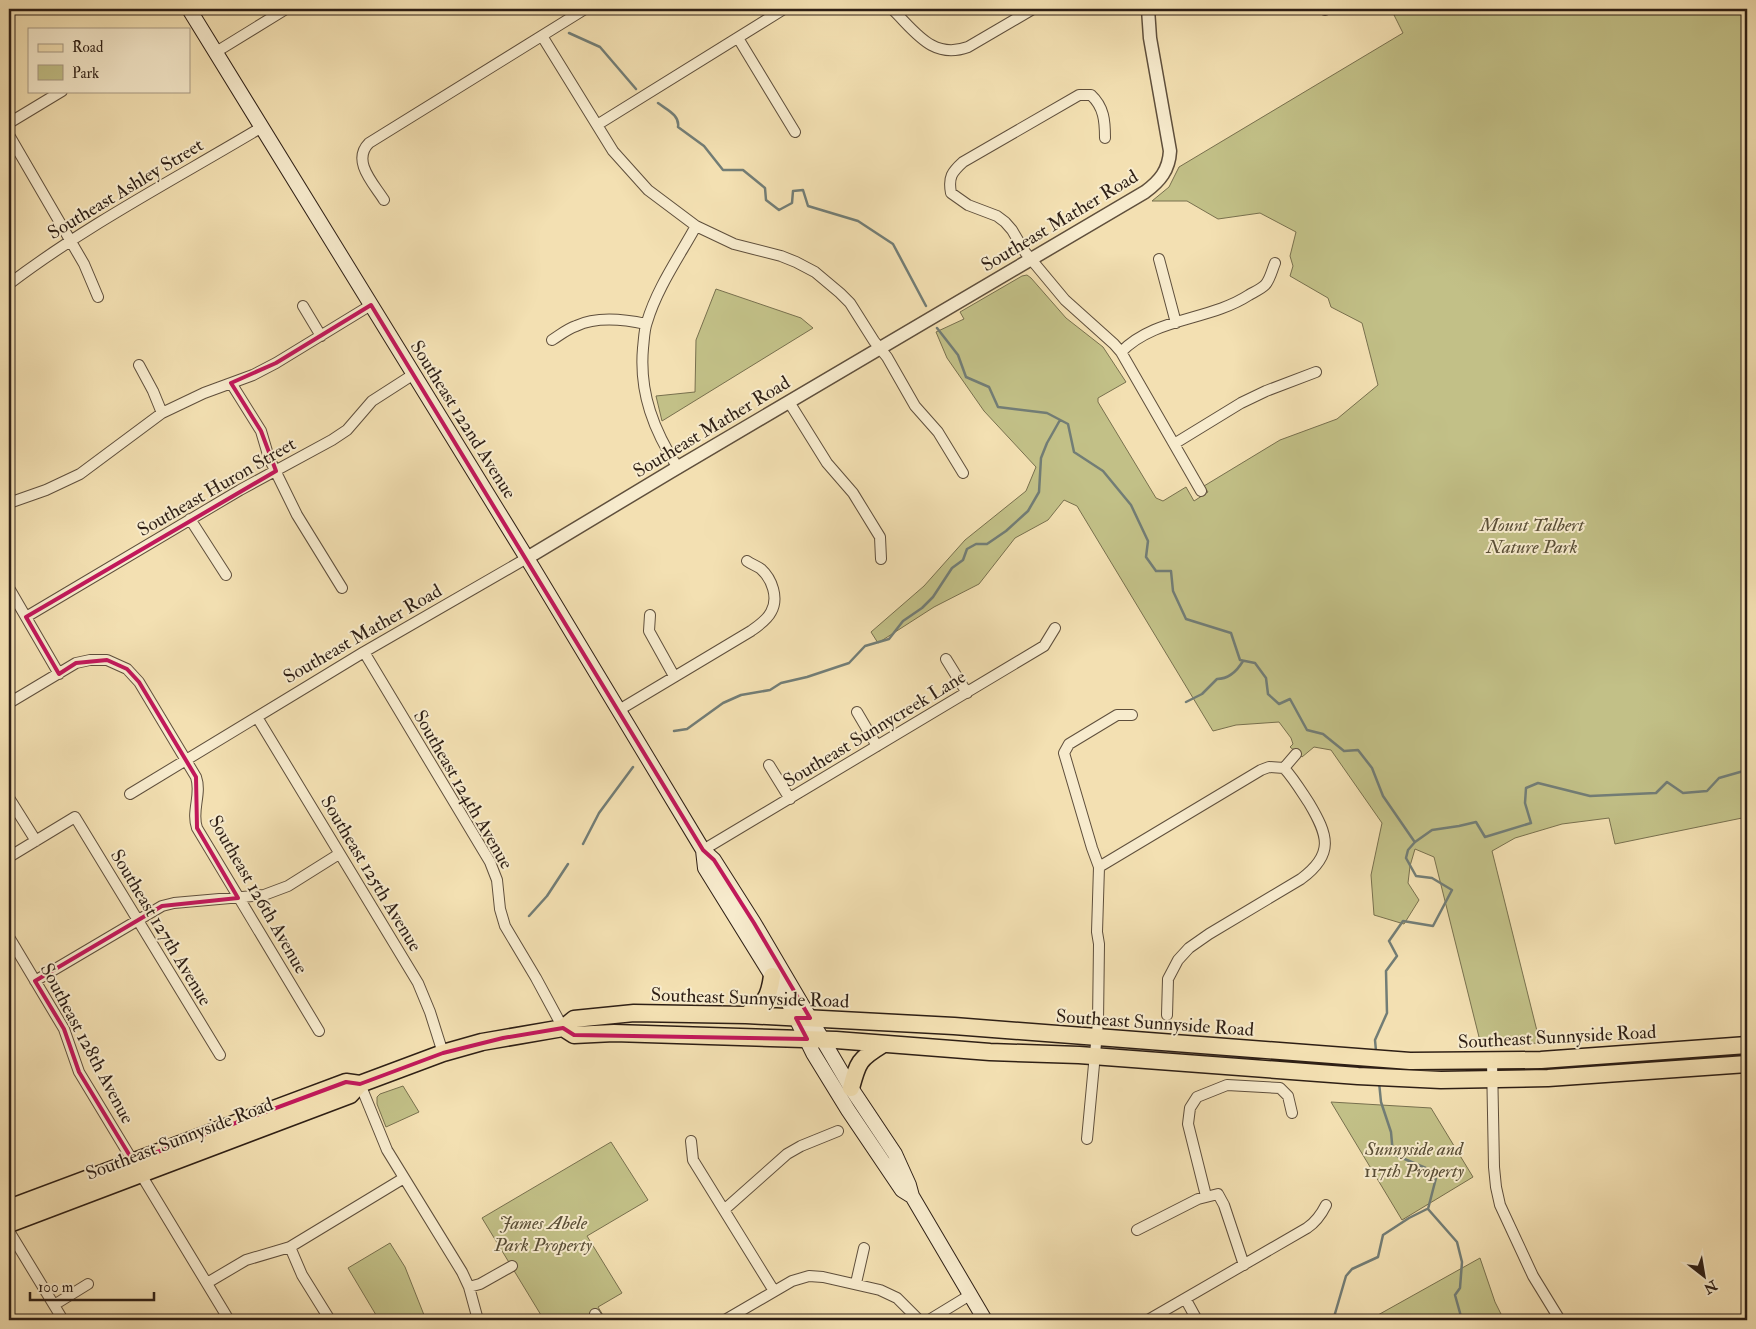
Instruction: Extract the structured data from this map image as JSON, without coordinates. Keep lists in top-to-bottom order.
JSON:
{
  "streets": {
    "main road": ["Southeast 122nd Avenue", "Southeast Sunnyside Road"],
    "street": [
      "Southeast Ashley Street",
      "Southeast Mather Road",
      "Southeast Huron Street",
      "Southeast Sunnycreek Lane",
      "Southeast 124th Avenue",
      "Southeast 125th Avenue",
      "Southeast 126th Avenue",
      "Southeast 127th Avenue",
      "Southeast 128th Avenue"
    ]
  },
  "crossings": [
    ["Southeast Ashley Street", "Southeast 122nd Avenue"],
    ["Southeast Mather Road", "Southeast 122nd Avenue"],
    ["Southeast Mather Road", "Southeast 124th Avenue"],
    ["Southeast Mather Road", "Southeast 125th Avenue"],
    ["Southeast Mather Road", "Southeast 126th Avenue"],
    ["Southeast 122nd Avenue", "Southeast Huron Street"],
    ["Southeast 122nd Avenue", "Southeast Sunnycreek Lane"],
    ["Southeast 122nd Avenue", "Southeast Sunnyside Road"],
    ["Southeast 124th Avenue", "Southeast Sunnyside Road"],
    ["Southeast 125th Avenue", "Southeast Sunnyside Road"],
    ["Southeast Sunnyside Road", "Southeast 128th Avenue"]
  ],
  "parks": ["Mount Talbert Nature Park", "Sunnyside and 117th Property", "James Abele Park Property"],
  "legend": ["Road", "Park"],
  "scale_bar": "100 m",
  "north": "bottom right"
}
